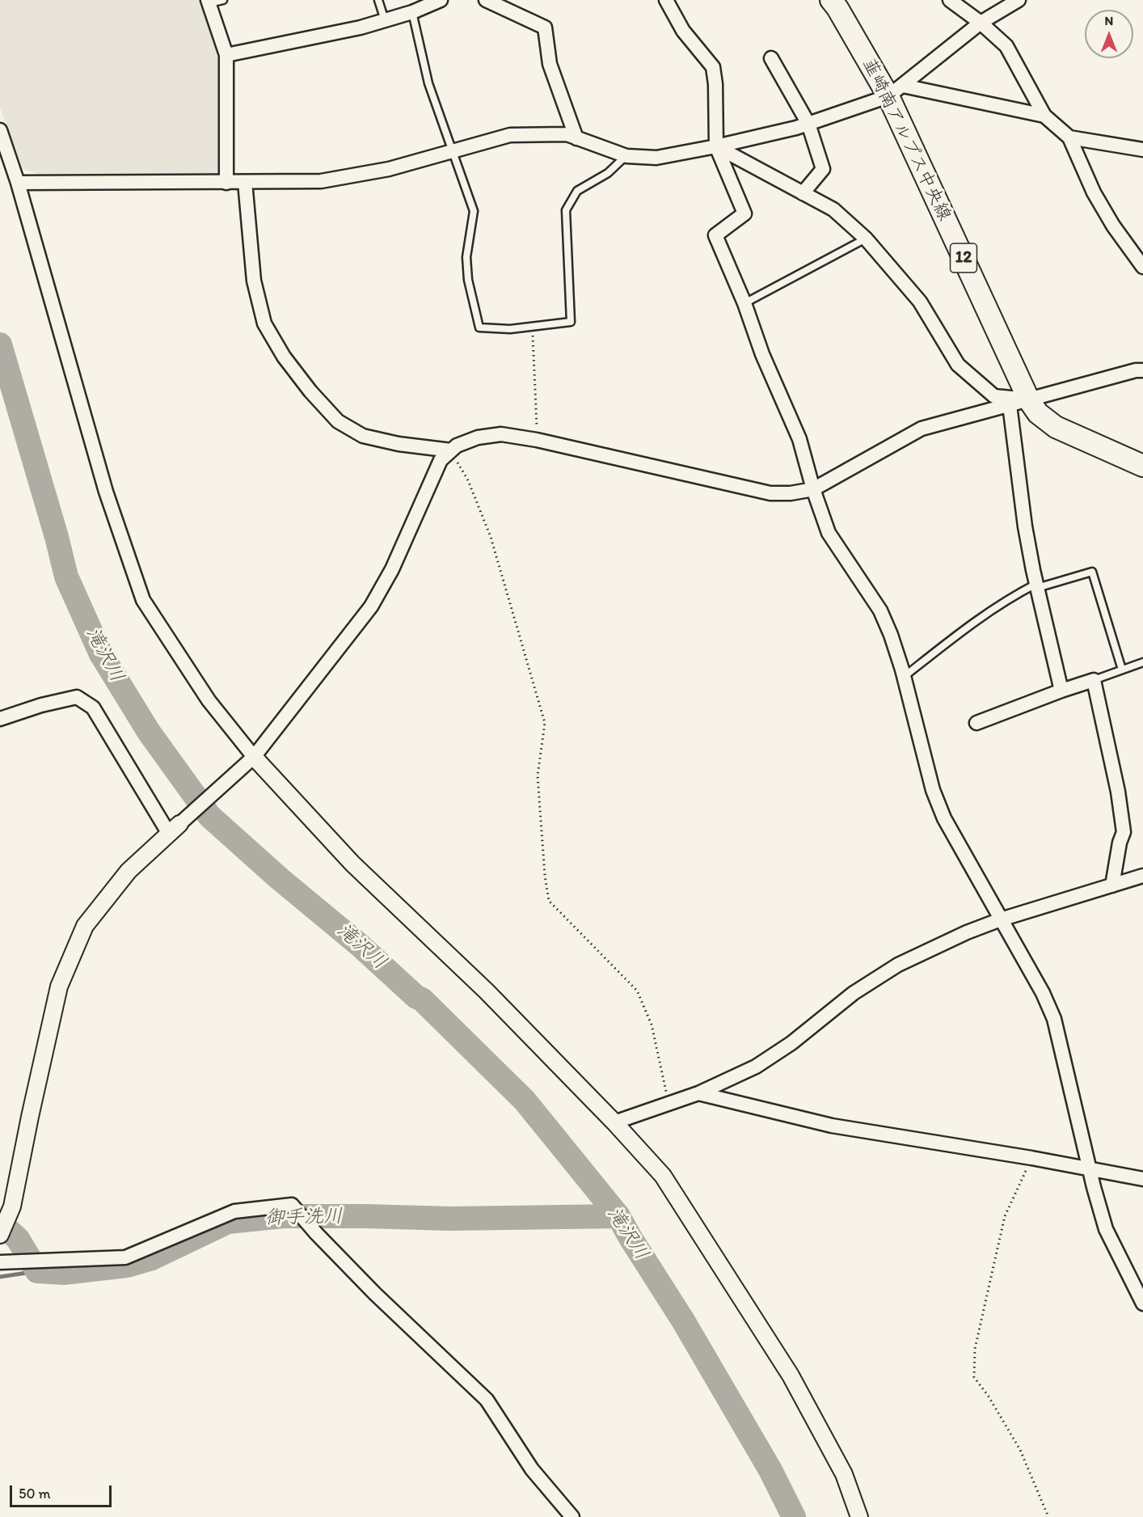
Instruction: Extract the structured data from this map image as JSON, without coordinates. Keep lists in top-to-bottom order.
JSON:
{
  "streets": {
    "main road": ["韮崎南アルプス中央線", "12"]
  },
  "water": ["滝沢川", "御手洗川"],
  "scale_bar": "50 m",
  "north": "top"
}
